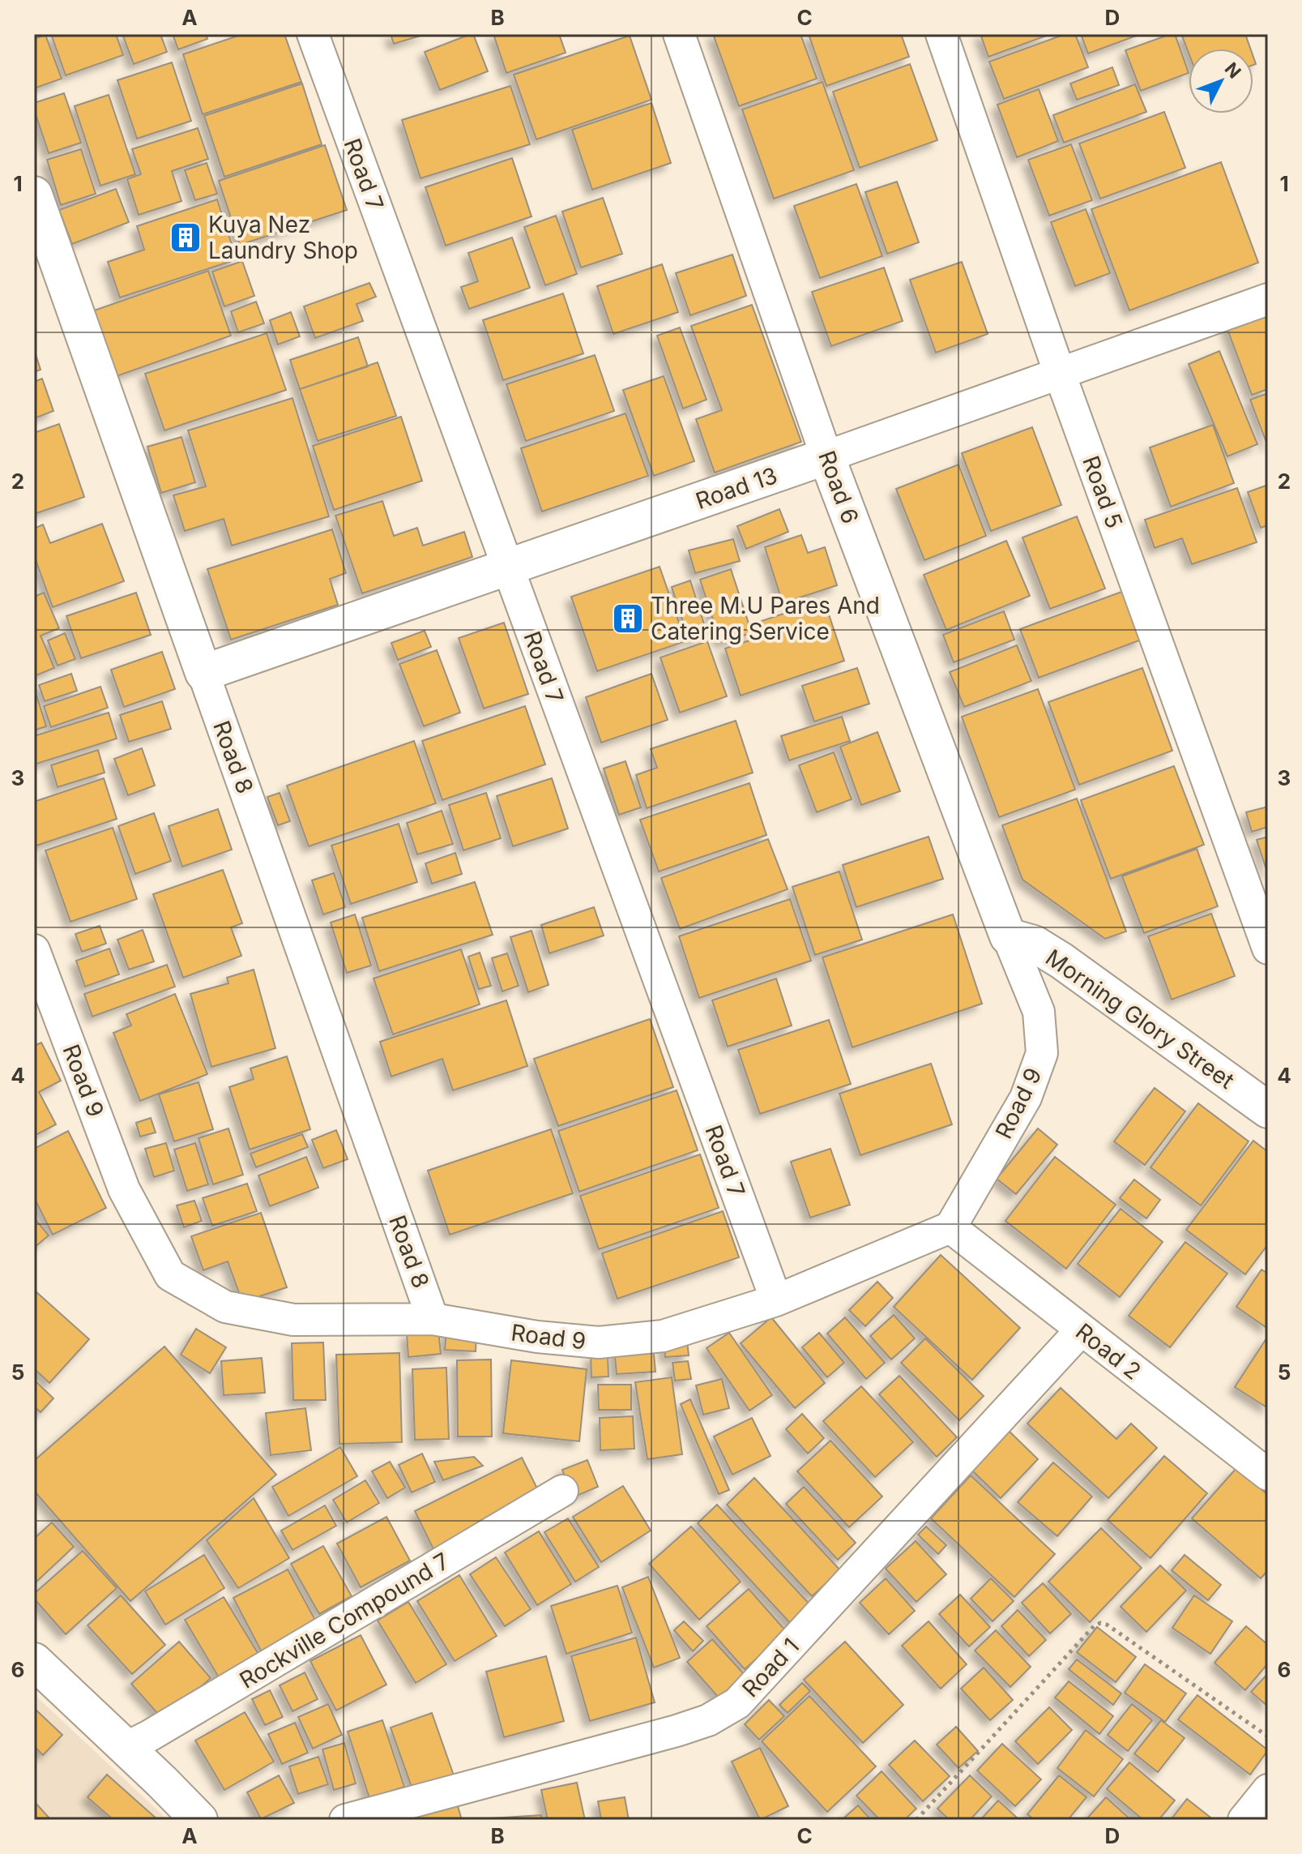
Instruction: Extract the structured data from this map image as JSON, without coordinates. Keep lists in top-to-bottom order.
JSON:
{
  "streets": {
    "street": [
      "Road 7",
      "Road 6",
      "Road 13",
      "Road 5",
      "Road 8",
      "Morning Glory Street",
      "Road 9",
      "Road 2",
      "Rockville Compound 7",
      "Road 1"
    ]
  },
  "crossings": [
    ["Road 7", "Road 13"],
    ["Road 7", "Road 9"],
    ["Road 6", "Road 13"],
    ["Road 6", "Morning Glory Street"],
    ["Road 6", "Road 9"],
    ["Road 13", "Road 5"],
    ["Road 13", "Road 8"],
    ["Road 8", "Road 9"],
    ["Morning Glory Street", "Road 9"],
    ["Road 9", "Road 2"],
    ["Road 2", "Road 1"]
  ],
  "places": {
    "building": ["Kuya Nez Laundry Shop", "Three M.U Pares And Catering Service"]
  },
  "north": "top right",
  "grid": {
    "columns": [
      "A",
      "B",
      "C",
      "D"
    ],
    "rows": [
      "1",
      "2",
      "3",
      "4",
      "5",
      "6"
    ]
  }
}
